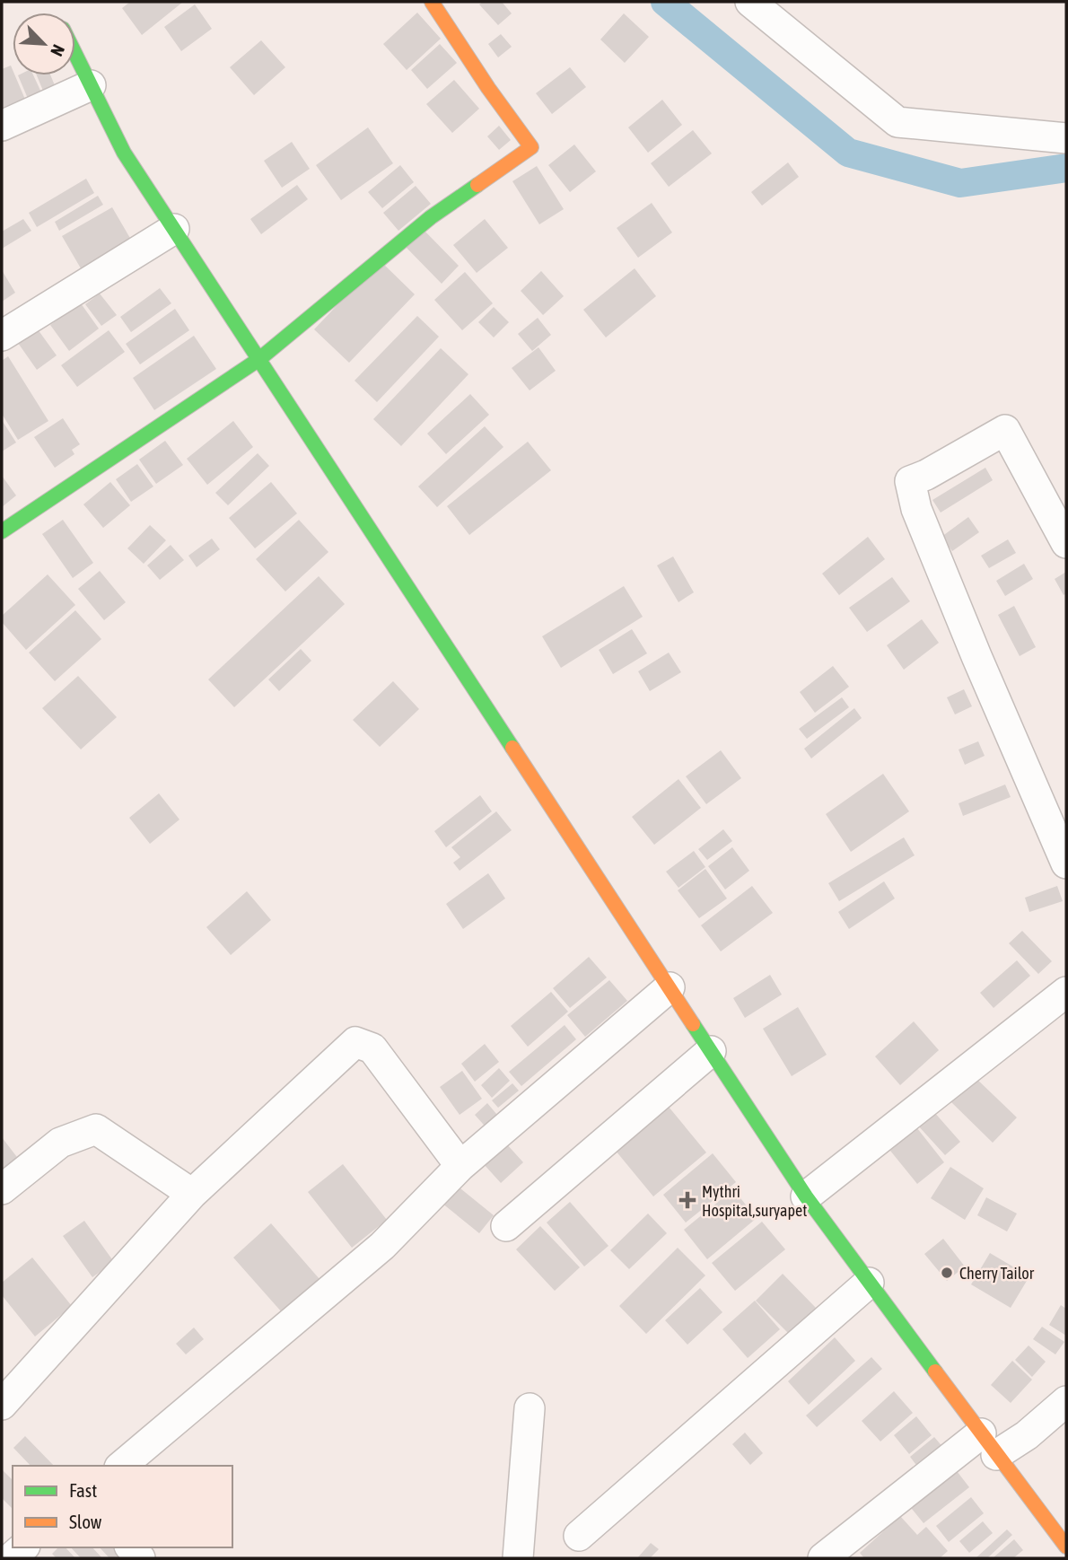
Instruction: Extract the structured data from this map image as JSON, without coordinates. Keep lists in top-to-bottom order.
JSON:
{
  "places": {
    "health": ["Mythri Hospital,suryapet"],
    "other": ["Cherry Tailor"]
  },
  "legend": ["Fast", "Slow"],
  "north": "bottom right"
}
